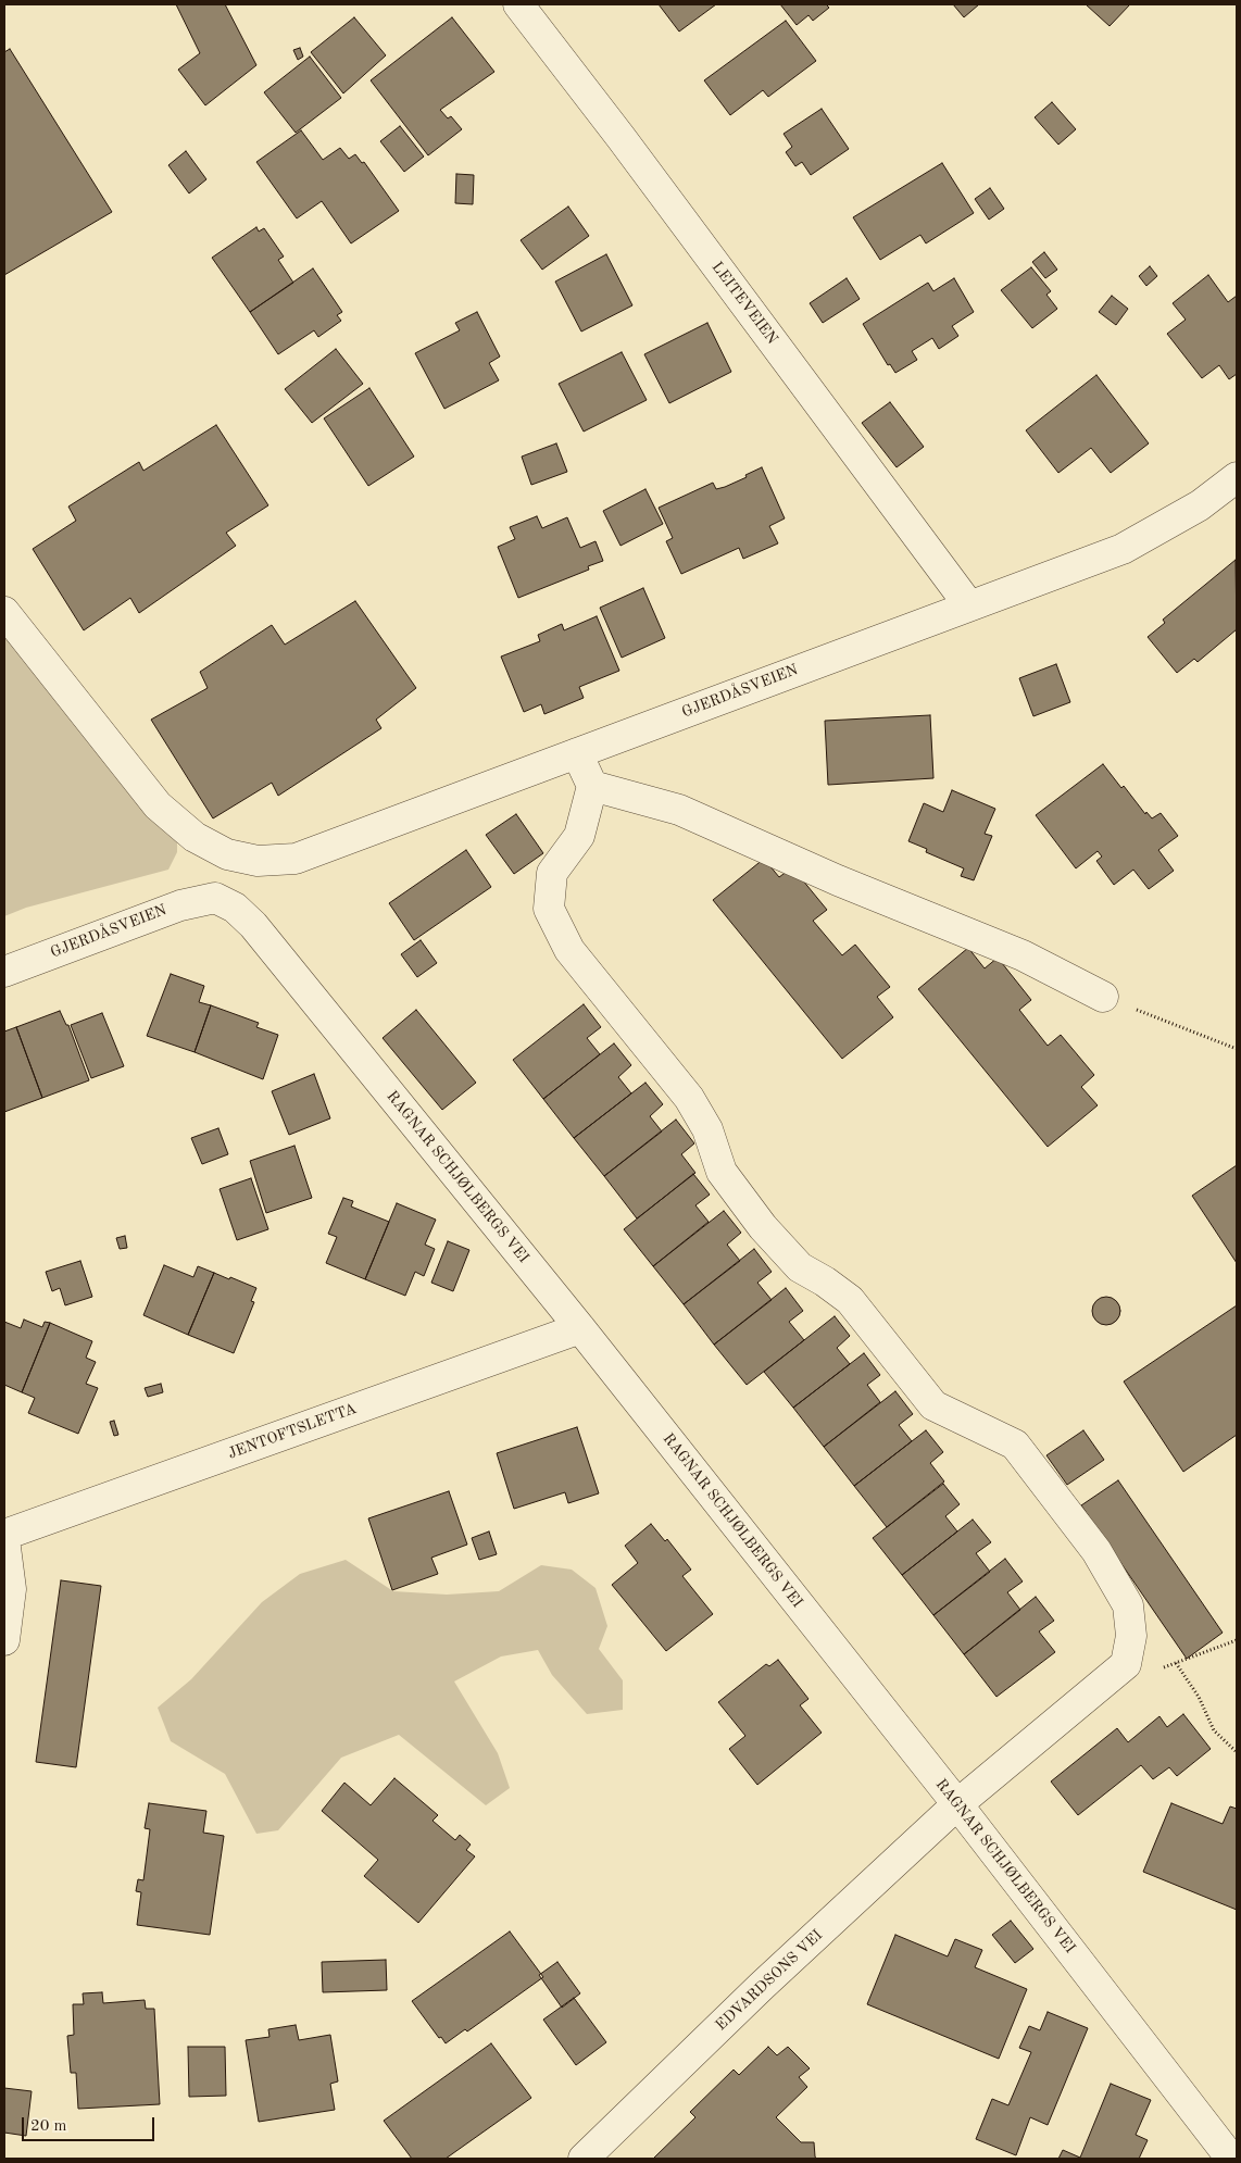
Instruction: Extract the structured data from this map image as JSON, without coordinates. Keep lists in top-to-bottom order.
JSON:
{
  "streets": {
    "street": [
      "LEITEVEIEN",
      "GJERDÅSVEIEN",
      "RAGNAR SCHJØLBERGS VEI",
      "JENTOFTSLETTA",
      "EDVARDSONS VEI"
    ]
  },
  "crossings": [
    ["LEITEVEIEN", "GJERDÅSVEIEN"],
    ["GJERDÅSVEIEN", "RAGNAR SCHJØLBERGS VEI"],
    ["RAGNAR SCHJØLBERGS VEI", "JENTOFTSLETTA"],
    ["RAGNAR SCHJØLBERGS VEI", "EDVARDSONS VEI"]
  ],
  "scale_bar": "20 m"
}
